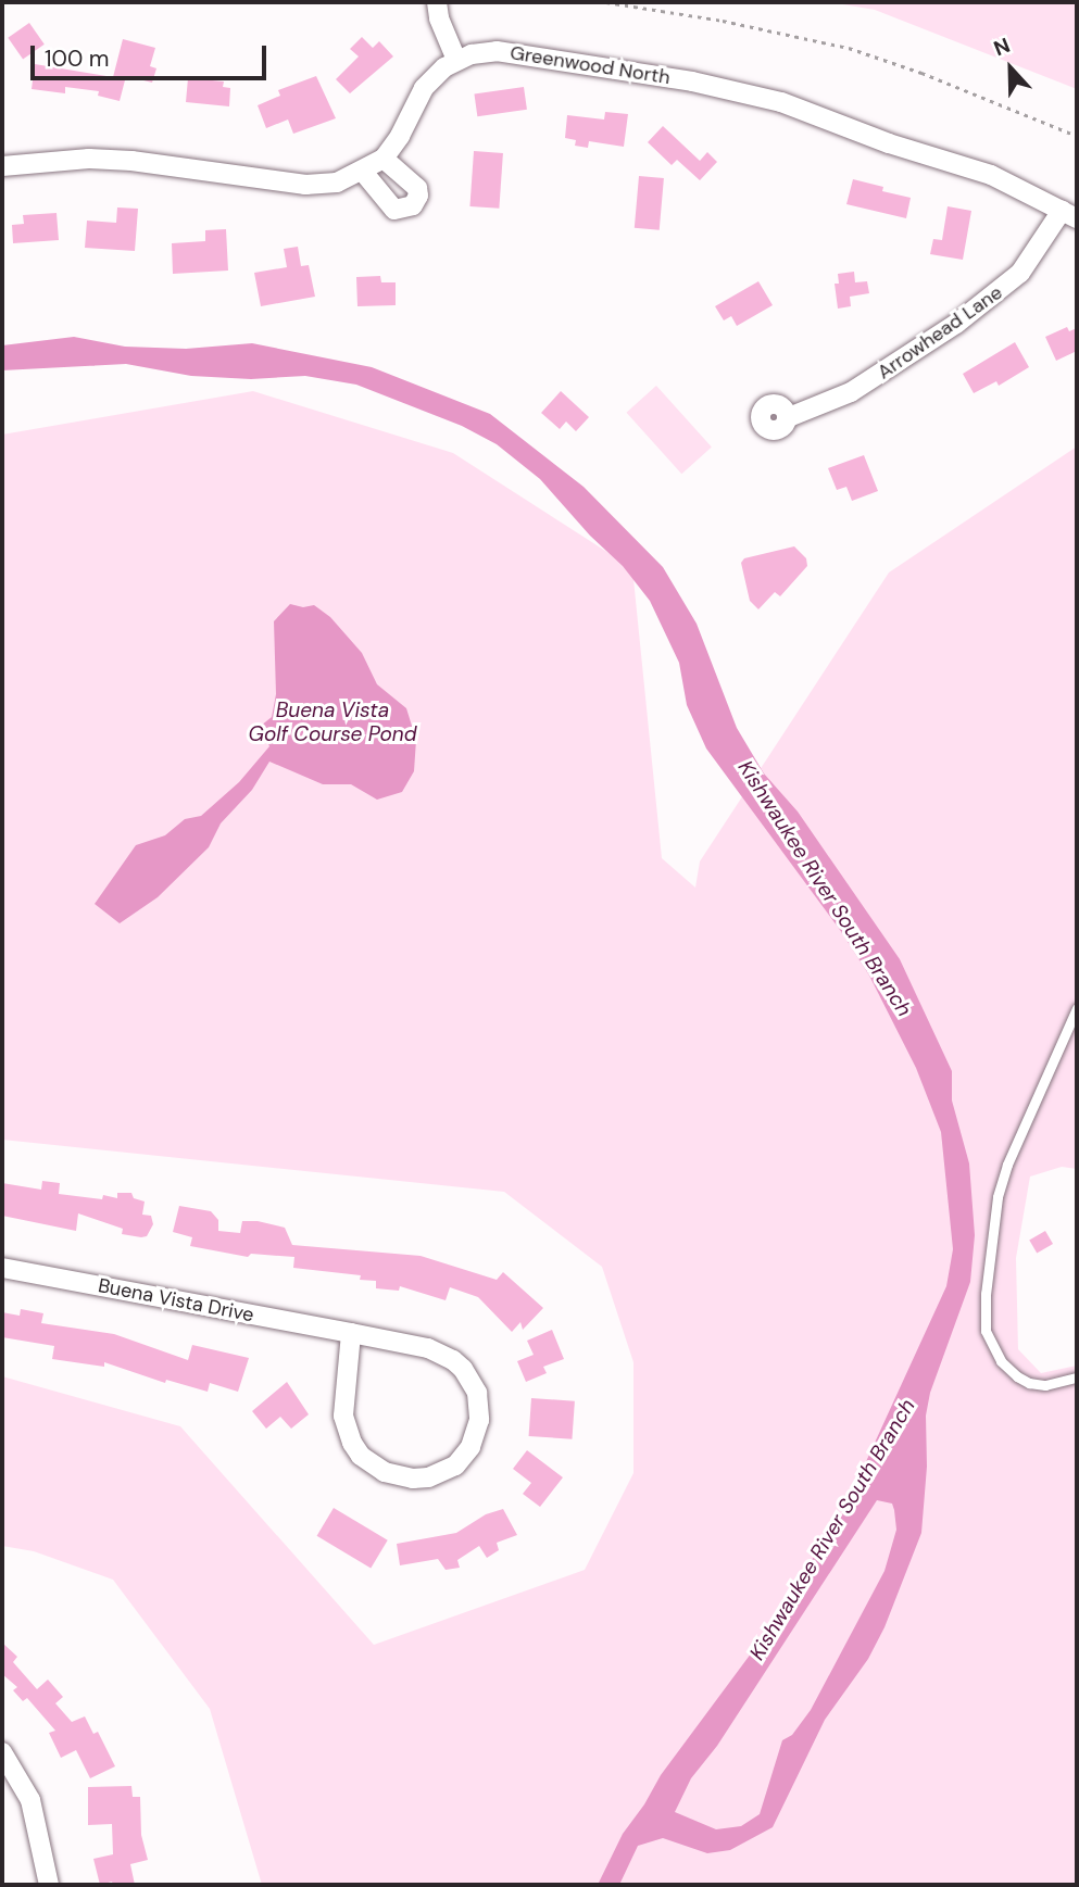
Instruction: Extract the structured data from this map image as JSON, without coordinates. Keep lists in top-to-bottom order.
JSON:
{
  "streets": {
    "street": ["Greenwood North", "Arrowhead Lane", "Buena Vista Drive"]
  },
  "crossings": [
    ["Greenwood North", "Arrowhead Lane"]
  ],
  "water": ["Buena Vista Golf Course Pond", "Kishwaukee River South Branch"],
  "scale_bar": "100 m",
  "north": "top"
}
